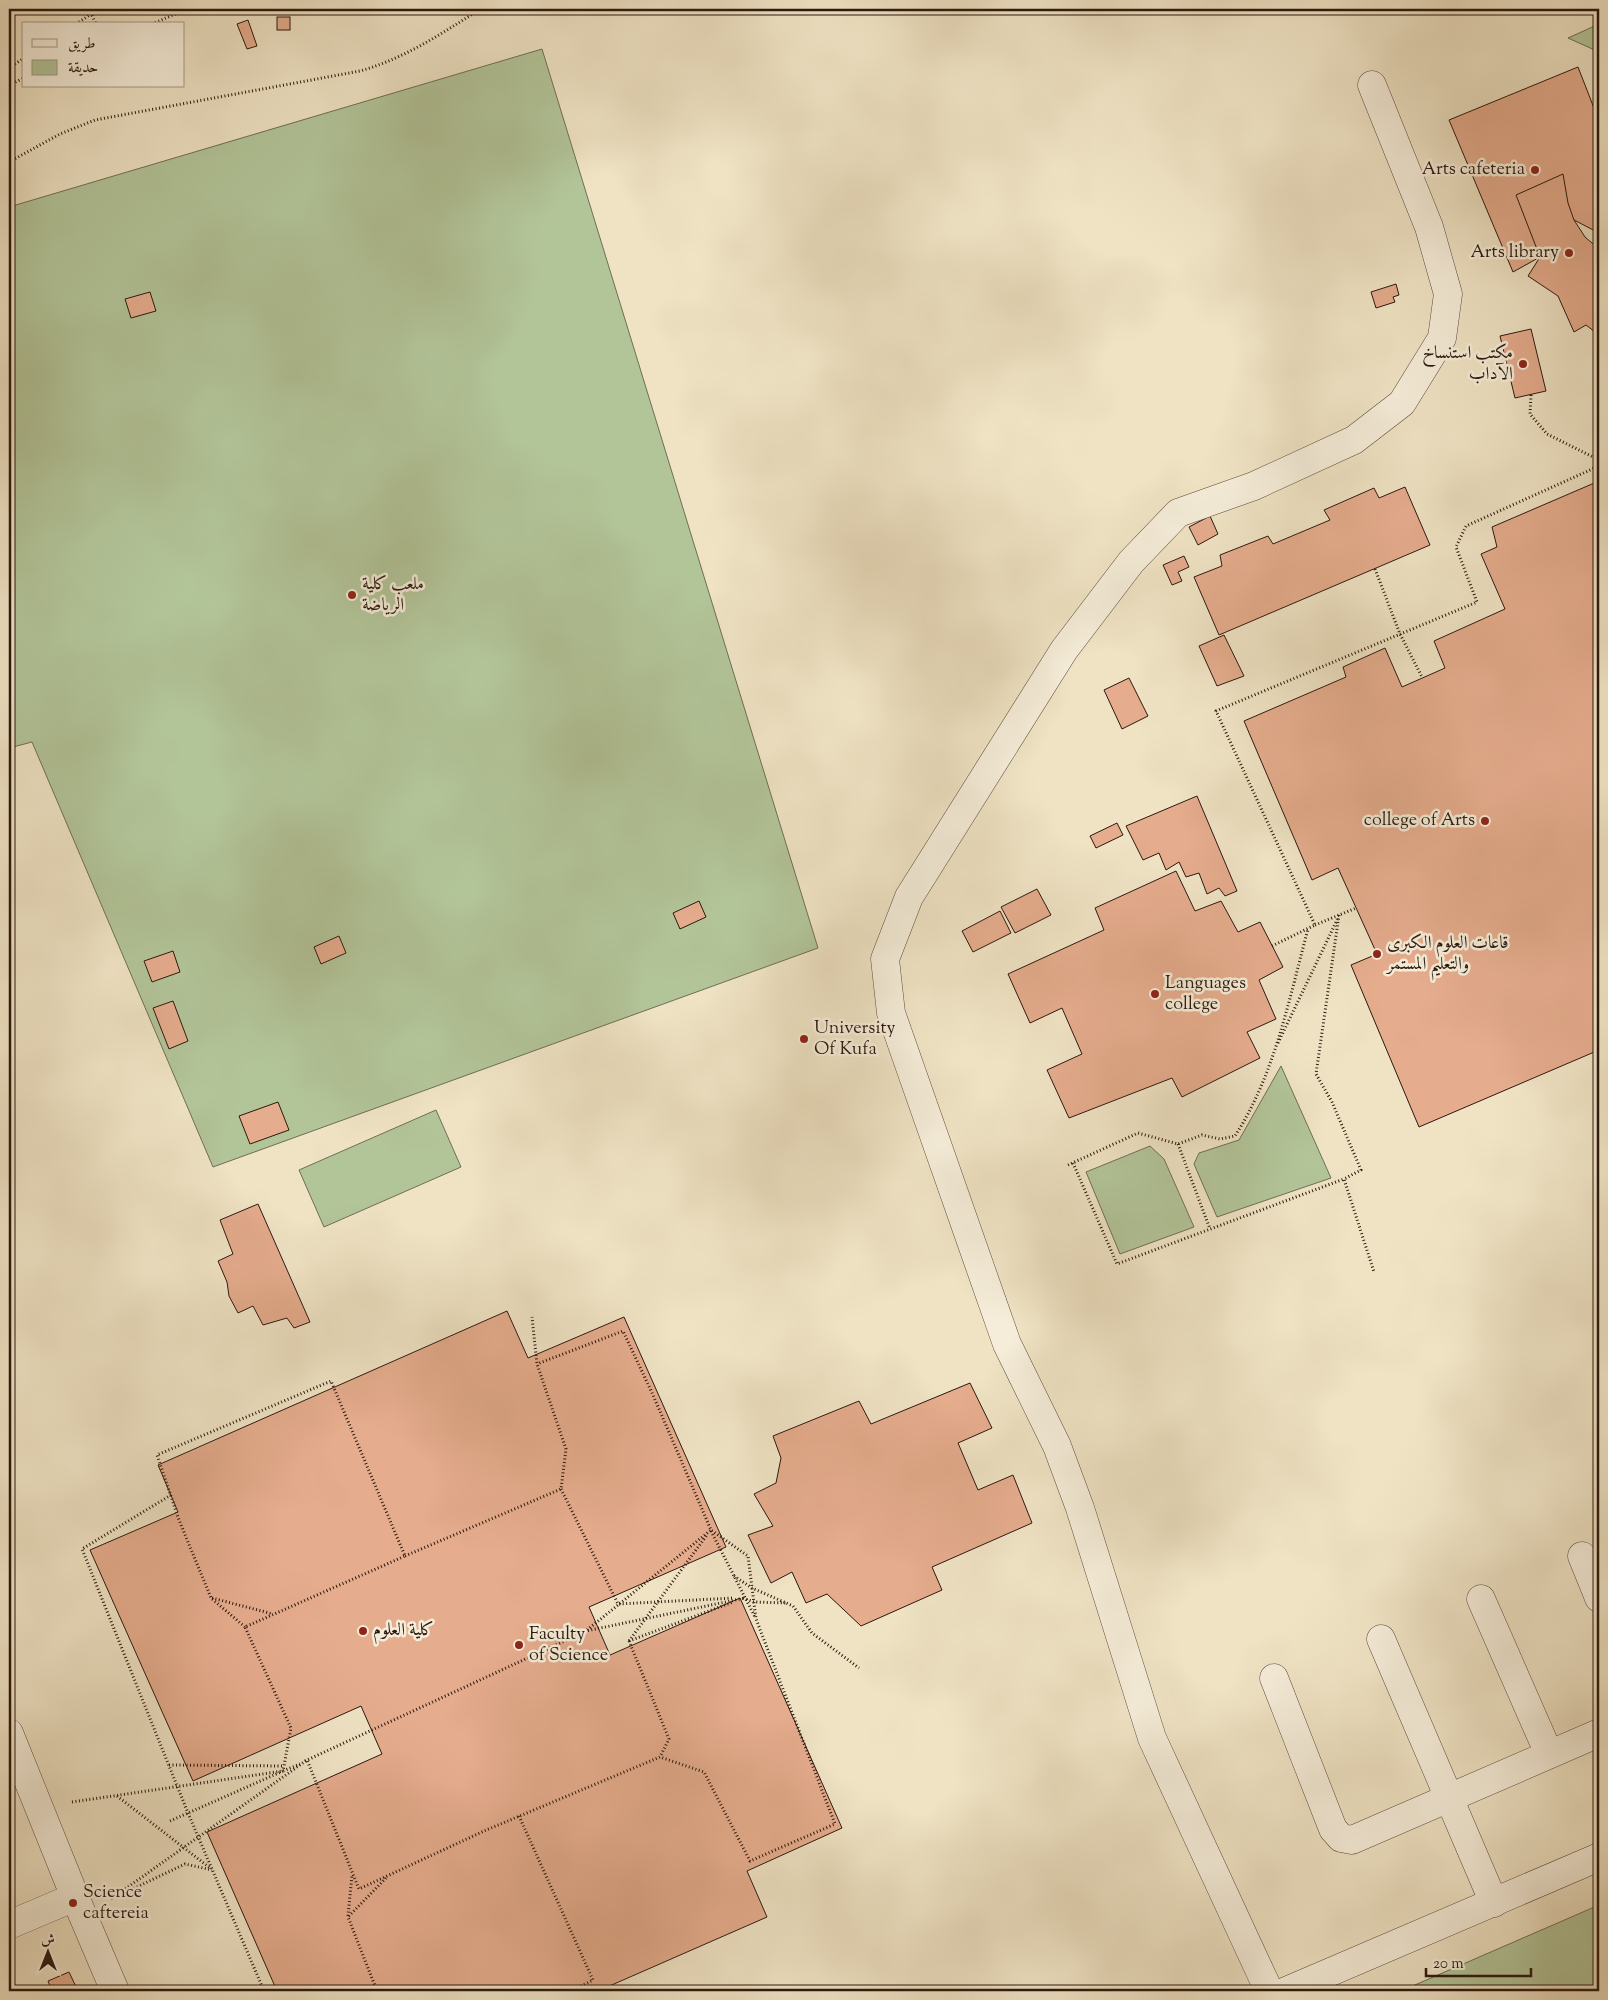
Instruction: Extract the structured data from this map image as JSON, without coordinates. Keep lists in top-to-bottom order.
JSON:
{
  "places": [
    "Arts cafeteria",
    "Arts library",
    "مكتب استنساخ الآداب",
    "ملعب كلية الرياضة",
    "college of Arts",
    "قاعات العلوم الكبرى والتعليم المستمر",
    "Languages college",
    "University Of Kufa",
    "كلية العلوم",
    "Faculty of Science",
    "Science caftereia"
  ],
  "legend": ["طريق", "حديقة"],
  "scale_bar": "20 m",
  "north": "top"
}
